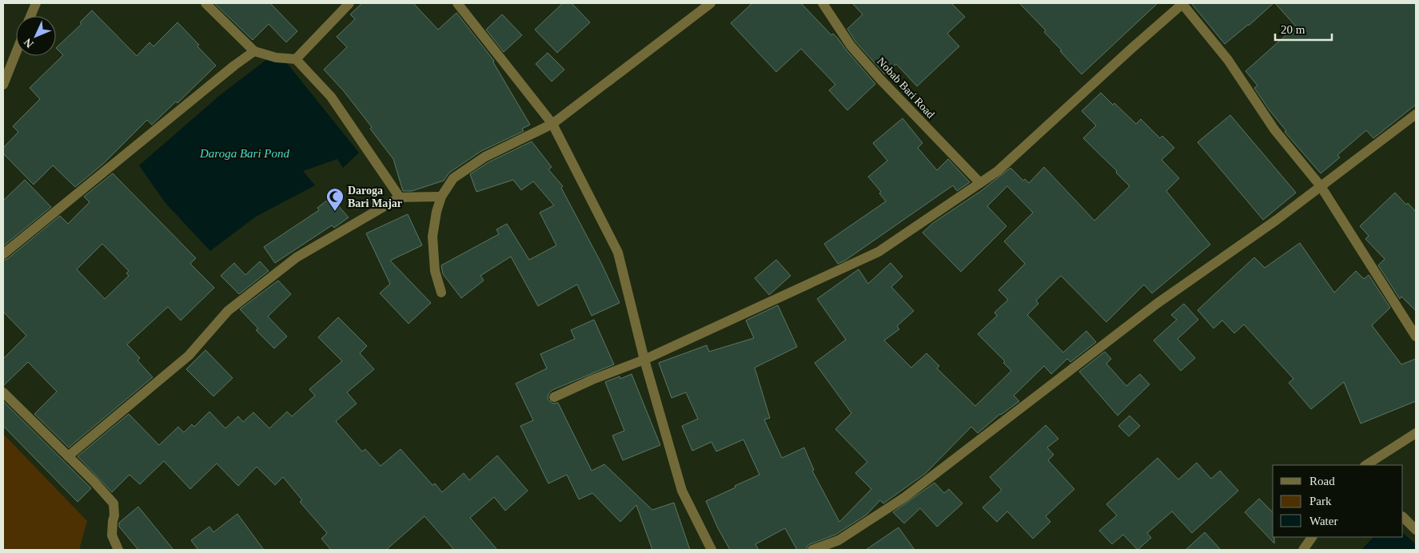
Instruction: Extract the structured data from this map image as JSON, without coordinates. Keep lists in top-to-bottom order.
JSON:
{
  "streets": {
    "street": ["Nobab Bari Road"]
  },
  "water": ["Daroga Bari Pond"],
  "places": {
    "mosque": ["Daroga Bari Majar"]
  },
  "legend": ["Road", "Park", "Water"],
  "scale_bar": "20 m",
  "north": "bottom left"
}
